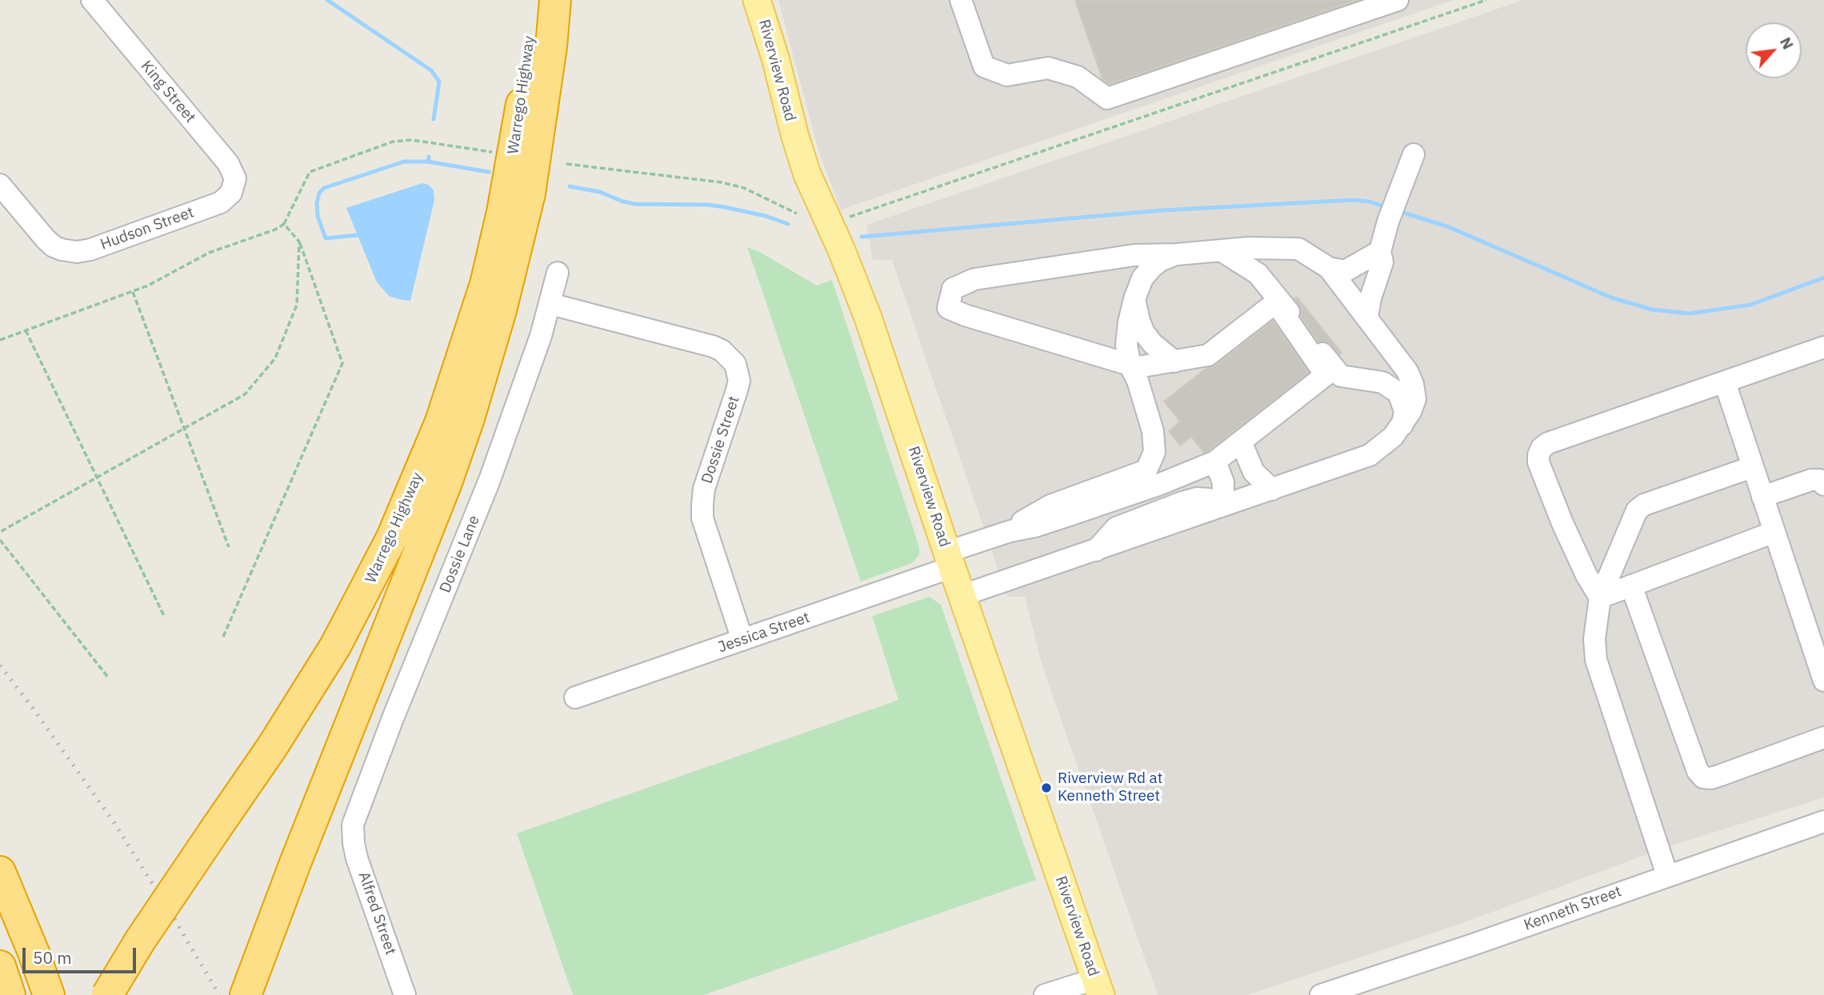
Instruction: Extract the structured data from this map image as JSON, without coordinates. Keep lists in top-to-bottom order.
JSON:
{
  "streets": {
    "highway": ["Warrego Highway"],
    "main road": ["Riverview Road"],
    "street": [
      "King Street",
      "Hudson Street",
      "Dossie Street",
      "Dossie Lane",
      "Jessica Street",
      "Kenneth Street",
      "Alfred Street"
    ]
  },
  "crossings": [
    ["Riverview Road", "Jessica Street"],
    ["King Street", "Hudson Street"],
    ["Dossie Street", "Dossie Lane"],
    ["Dossie Street", "Jessica Street"],
    ["Dossie Lane", "Alfred Street"]
  ],
  "places": ["Riverview Rd at Kenneth Street"],
  "scale_bar": "50 m",
  "north": "top right"
}
